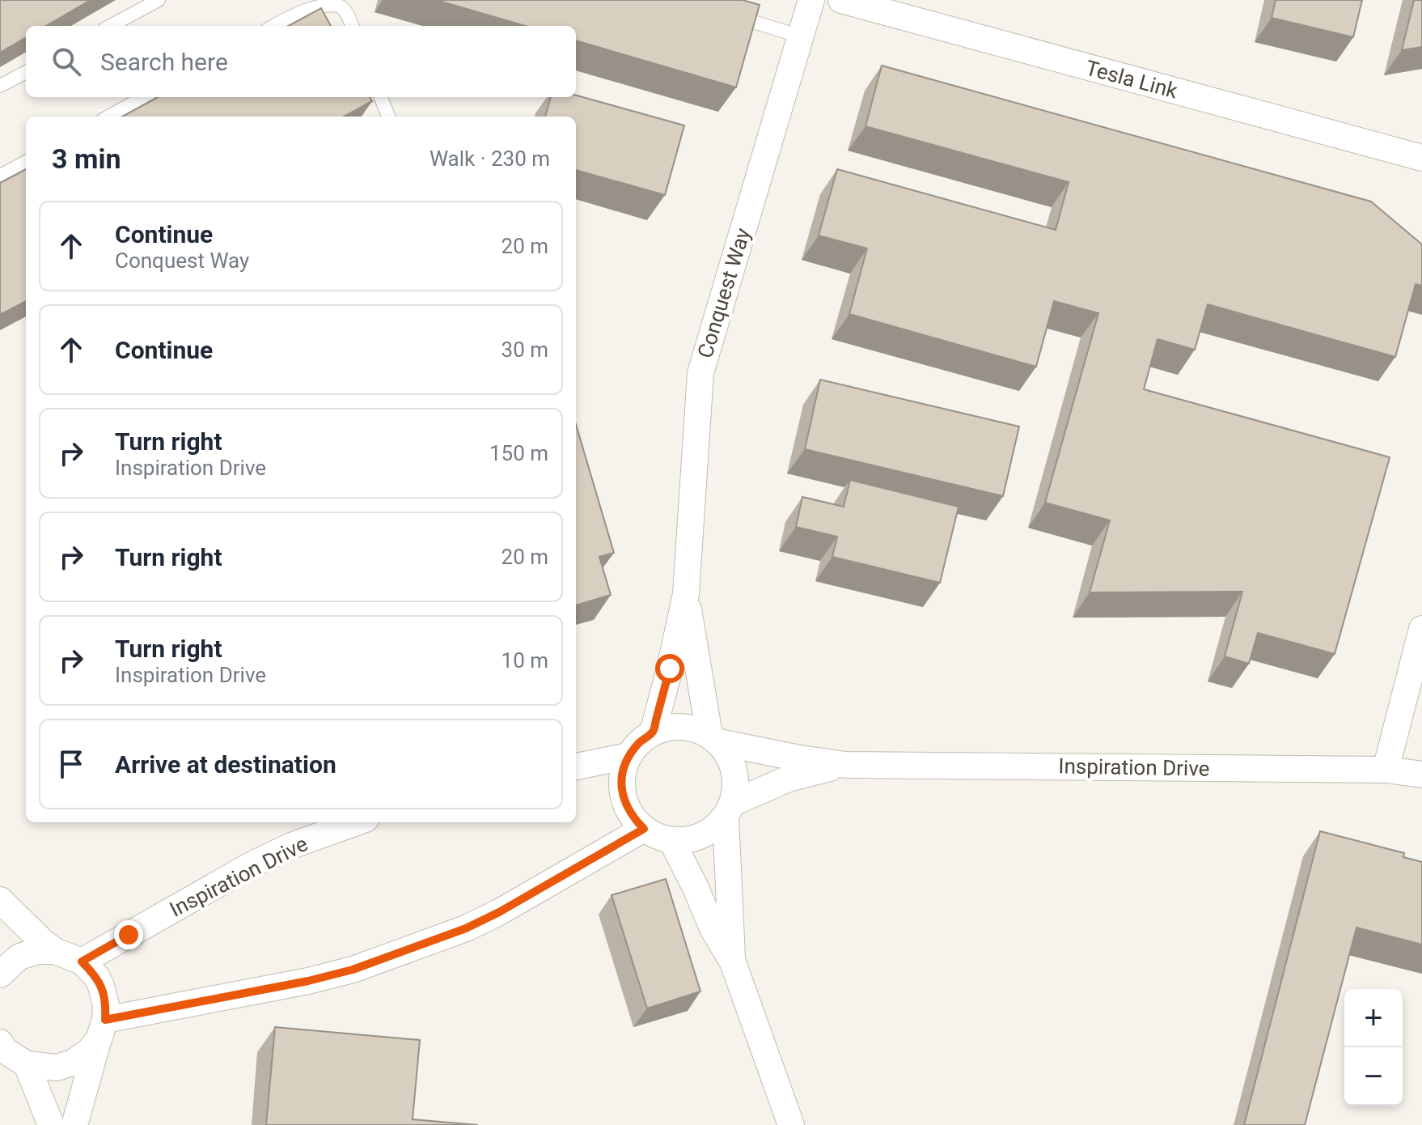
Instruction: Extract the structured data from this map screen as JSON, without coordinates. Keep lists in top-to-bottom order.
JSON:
{
  "streets": {
    "street": ["Tesla Link", "Conquest Way", "Inspiration Drive"]
  },
  "crossings": [
    ["Conquest Way", "Inspiration Drive"]
  ],
  "page": {
    "search": "Search here",
    "heading": ["3 min", "Walk · 230 m"],
    "list": [
      ["Continue", "Conquest Way", "20 m"],
      ["Continue", "30 m"],
      ["Turn right", "Inspiration Drive", "150 m"],
      ["Turn right", "20 m"],
      ["Turn right", "Inspiration Drive", "10 m"],
      "Arrive at destination"
    ],
    "map_buttons": ["+", "−"]
  }
}
